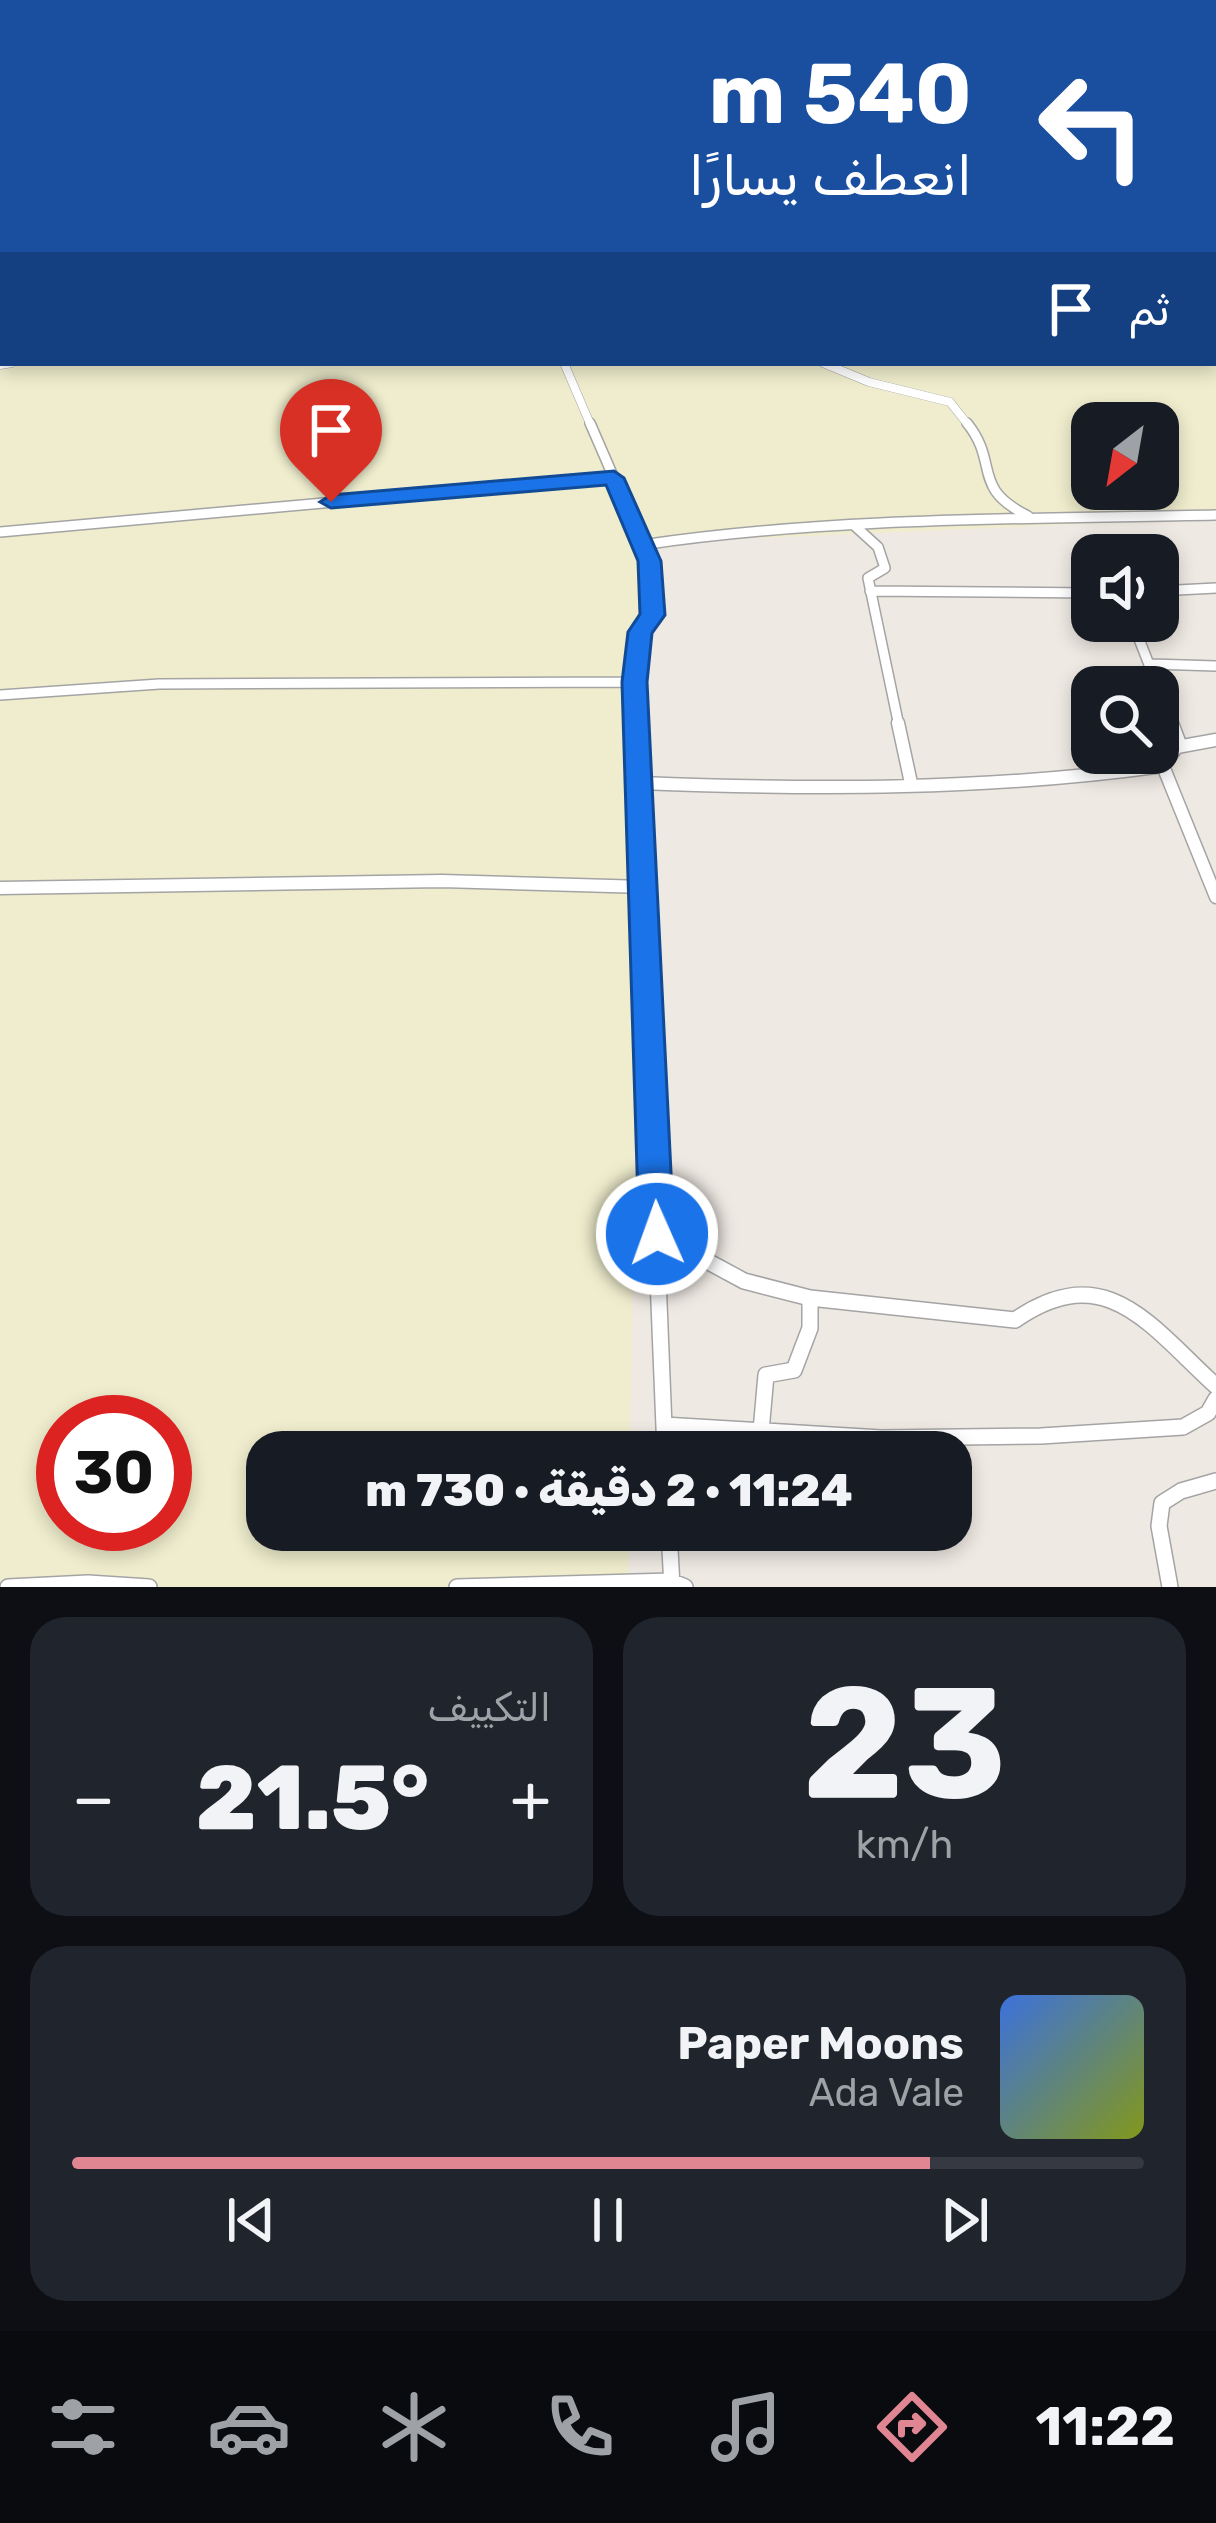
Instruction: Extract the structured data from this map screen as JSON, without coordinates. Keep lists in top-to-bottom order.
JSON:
{
  "north": "bottom left",
  "page": {
    "turn": ["540 m", "انعطف يسارًا"],
    "then": "ثم",
    "limit": "30",
    "trip": "11:24 · 2 دقيقة · 730 m",
    "tile": [
      ["23", "km/h"],
      "التكييف"
    ],
    "heat": ["−", "21.5°", "+"],
    "song": ["Paper Moons", "Ada Vale"],
    "tabs": "11:22"
  }
}
